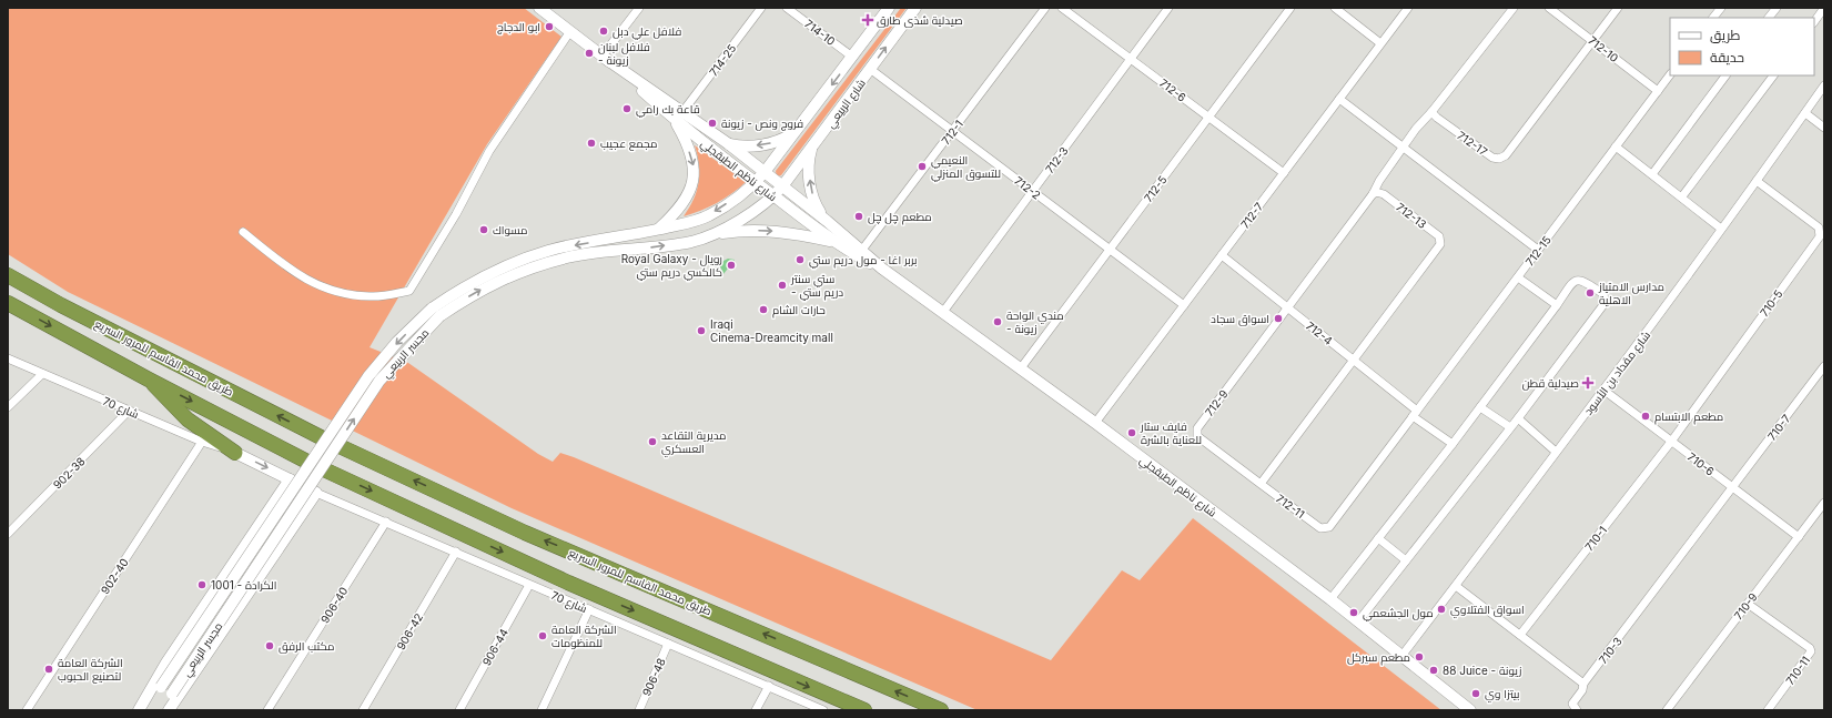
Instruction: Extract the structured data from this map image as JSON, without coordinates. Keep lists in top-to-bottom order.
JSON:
{
  "streets": {
    "highway": ["طريق محمد القاسم للمرور السريع"],
    "main road": ["شارع الربيعي", "شارع ناظم الطبقجلي", "مجسر الربيعي"],
    "street": [
      "714-10",
      "712-10",
      "714-25",
      "712-6",
      "712-1",
      "712-17",
      "712-3",
      "712-2",
      "712-5",
      "712-7",
      "712-13",
      "712-15",
      "710-5",
      "712-4",
      "شارع مقداد بن الأسود",
      "712-9",
      "شارع 70",
      "710-7",
      "710-6",
      "902-38",
      "712-11",
      "710-1",
      "902-40",
      "906-40",
      "710-9",
      "906-42",
      "906-44",
      "710-3",
      "710-11",
      "906-48"
    ]
  },
  "crossings": [
    ["714-10", "شارع الربيعي"],
    ["712-10", "712-17"],
    ["712-10", "712-15"],
    ["714-25", "شارع ناظم الطبقجلي"],
    ["712-6", "712-3"],
    ["712-6", "712-5"],
    ["712-6", "712-7"],
    ["شارع الربيعي", "شارع ناظم الطبقجلي"],
    ["شارع الربيعي", "712-2"],
    ["شارع الربيعي", "مجسر الربيعي"],
    ["712-1", "شارع ناظم الطبقجلي"],
    ["712-1", "712-2"],
    ["712-3", "شارع ناظم الطبقجلي"],
    ["712-3", "712-2"],
    ["شارع ناظم الطبقجلي", "712-5"],
    ["شارع ناظم الطبقجلي", "712-7"],
    ["شارع ناظم الطبقجلي", "مجسر الربيعي"],
    ["شارع ناظم الطبقجلي", "شارع مقداد بن الأسود"],
    ["712-2", "712-5"],
    ["712-2", "712-7"],
    ["712-7", "712-4"],
    ["712-13", "712-4"],
    ["712-15", "712-4"],
    ["712-15", "712-11"],
    ["710-5", "شارع مقداد بن الأسود"],
    ["710-5", "710-6"],
    ["710-5", "710-1"],
    ["712-4", "712-9"],
    ["712-4", "712-11"],
    ["شارع مقداد بن الأسود", "710-6"],
    ["712-9", "712-11"],
    ["شارع 70", "902-38"],
    ["شارع 70", "902-40"],
    ["شارع 70", "906-40"],
    ["شارع 70", "906-42"],
    ["شارع 70", "906-44"],
    ["شارع 70", "906-48"],
    ["710-7", "710-6"],
    ["710-7", "710-3"],
    ["710-6", "710-1"],
    ["710-6", "710-9"],
    ["710-6", "710-3"],
    ["710-9", "710-11"]
  ],
  "places": {
    "health": ["صيدلية شذى طارق", "صيدلية قطن"],
    "other": [
      "ابو الدجاج",
      "فلافل علي دبل",
      "فلافل لبنان - زيونة",
      "قاعة بك رامي",
      "فروج ونص - زيونة",
      "مجمع عجيب",
      "النعيمي للتسوق المنزلي",
      "مطعم چل چل",
      "مسواك",
      "بربر اغا - مول دريم ستي",
      "Royal Galaxy - رويال كالكسي دريم ستي",
      "ستي سنتر - دريم ستي",
      "مدارس الامتياز الاهلية",
      "حارات الشام",
      "اسواق سجاد",
      "مندي الواحة - زيونة",
      "Iraqi Cinema-Dreamcity mall",
      "مطعم الابتسام",
      "فايف ستار للعناية بالشرة",
      "مديرية التقاعد العسكري",
      "1001 - الكرادة",
      "اسواق الفتلاوي",
      "مول الجشعمي",
      "الشركة العامة للمنظومات",
      "مكتب الرفق",
      "مطعم سيركل",
      "الشركة العامة لتصنيع الحبوب",
      "88 Juice - زيونة",
      "بيتزا وي"
    ]
  },
  "legend": ["طريق", "حديقة"]
}
